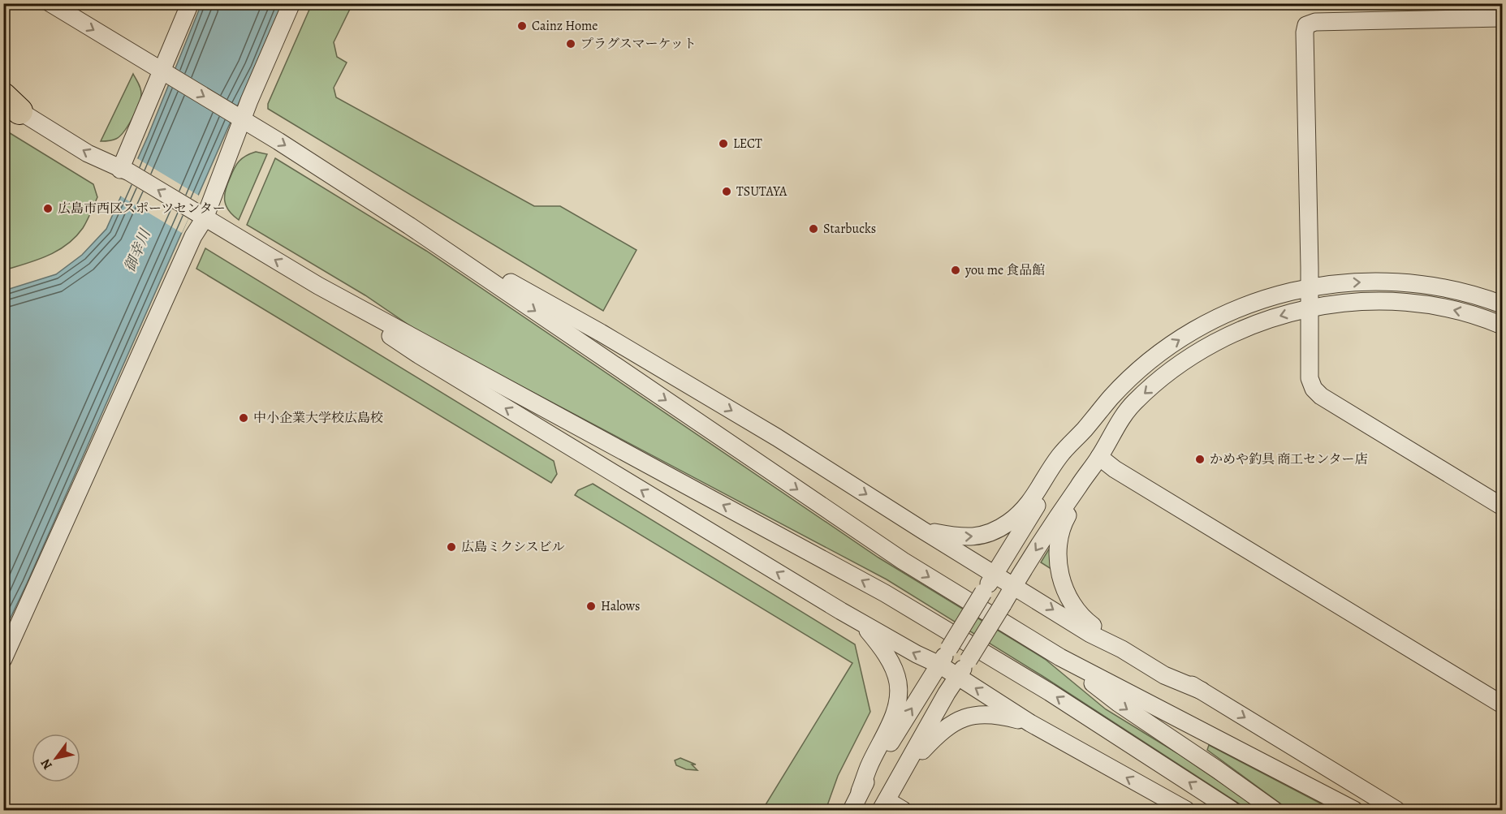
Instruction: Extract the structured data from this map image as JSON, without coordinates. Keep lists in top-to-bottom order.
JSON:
{
  "water": ["御幸川"],
  "places": [
    "Cainz Home",
    "プラグスマーケット",
    "LECT",
    "TSUTAYA",
    "広島市西区スポーツセンター",
    "Starbucks",
    "you me 食品館",
    "中小企業大学校広島校",
    "かめや釣具 商工センター店",
    "広島ミクシスビル",
    "Halows"
  ],
  "north": "bottom left"
}
